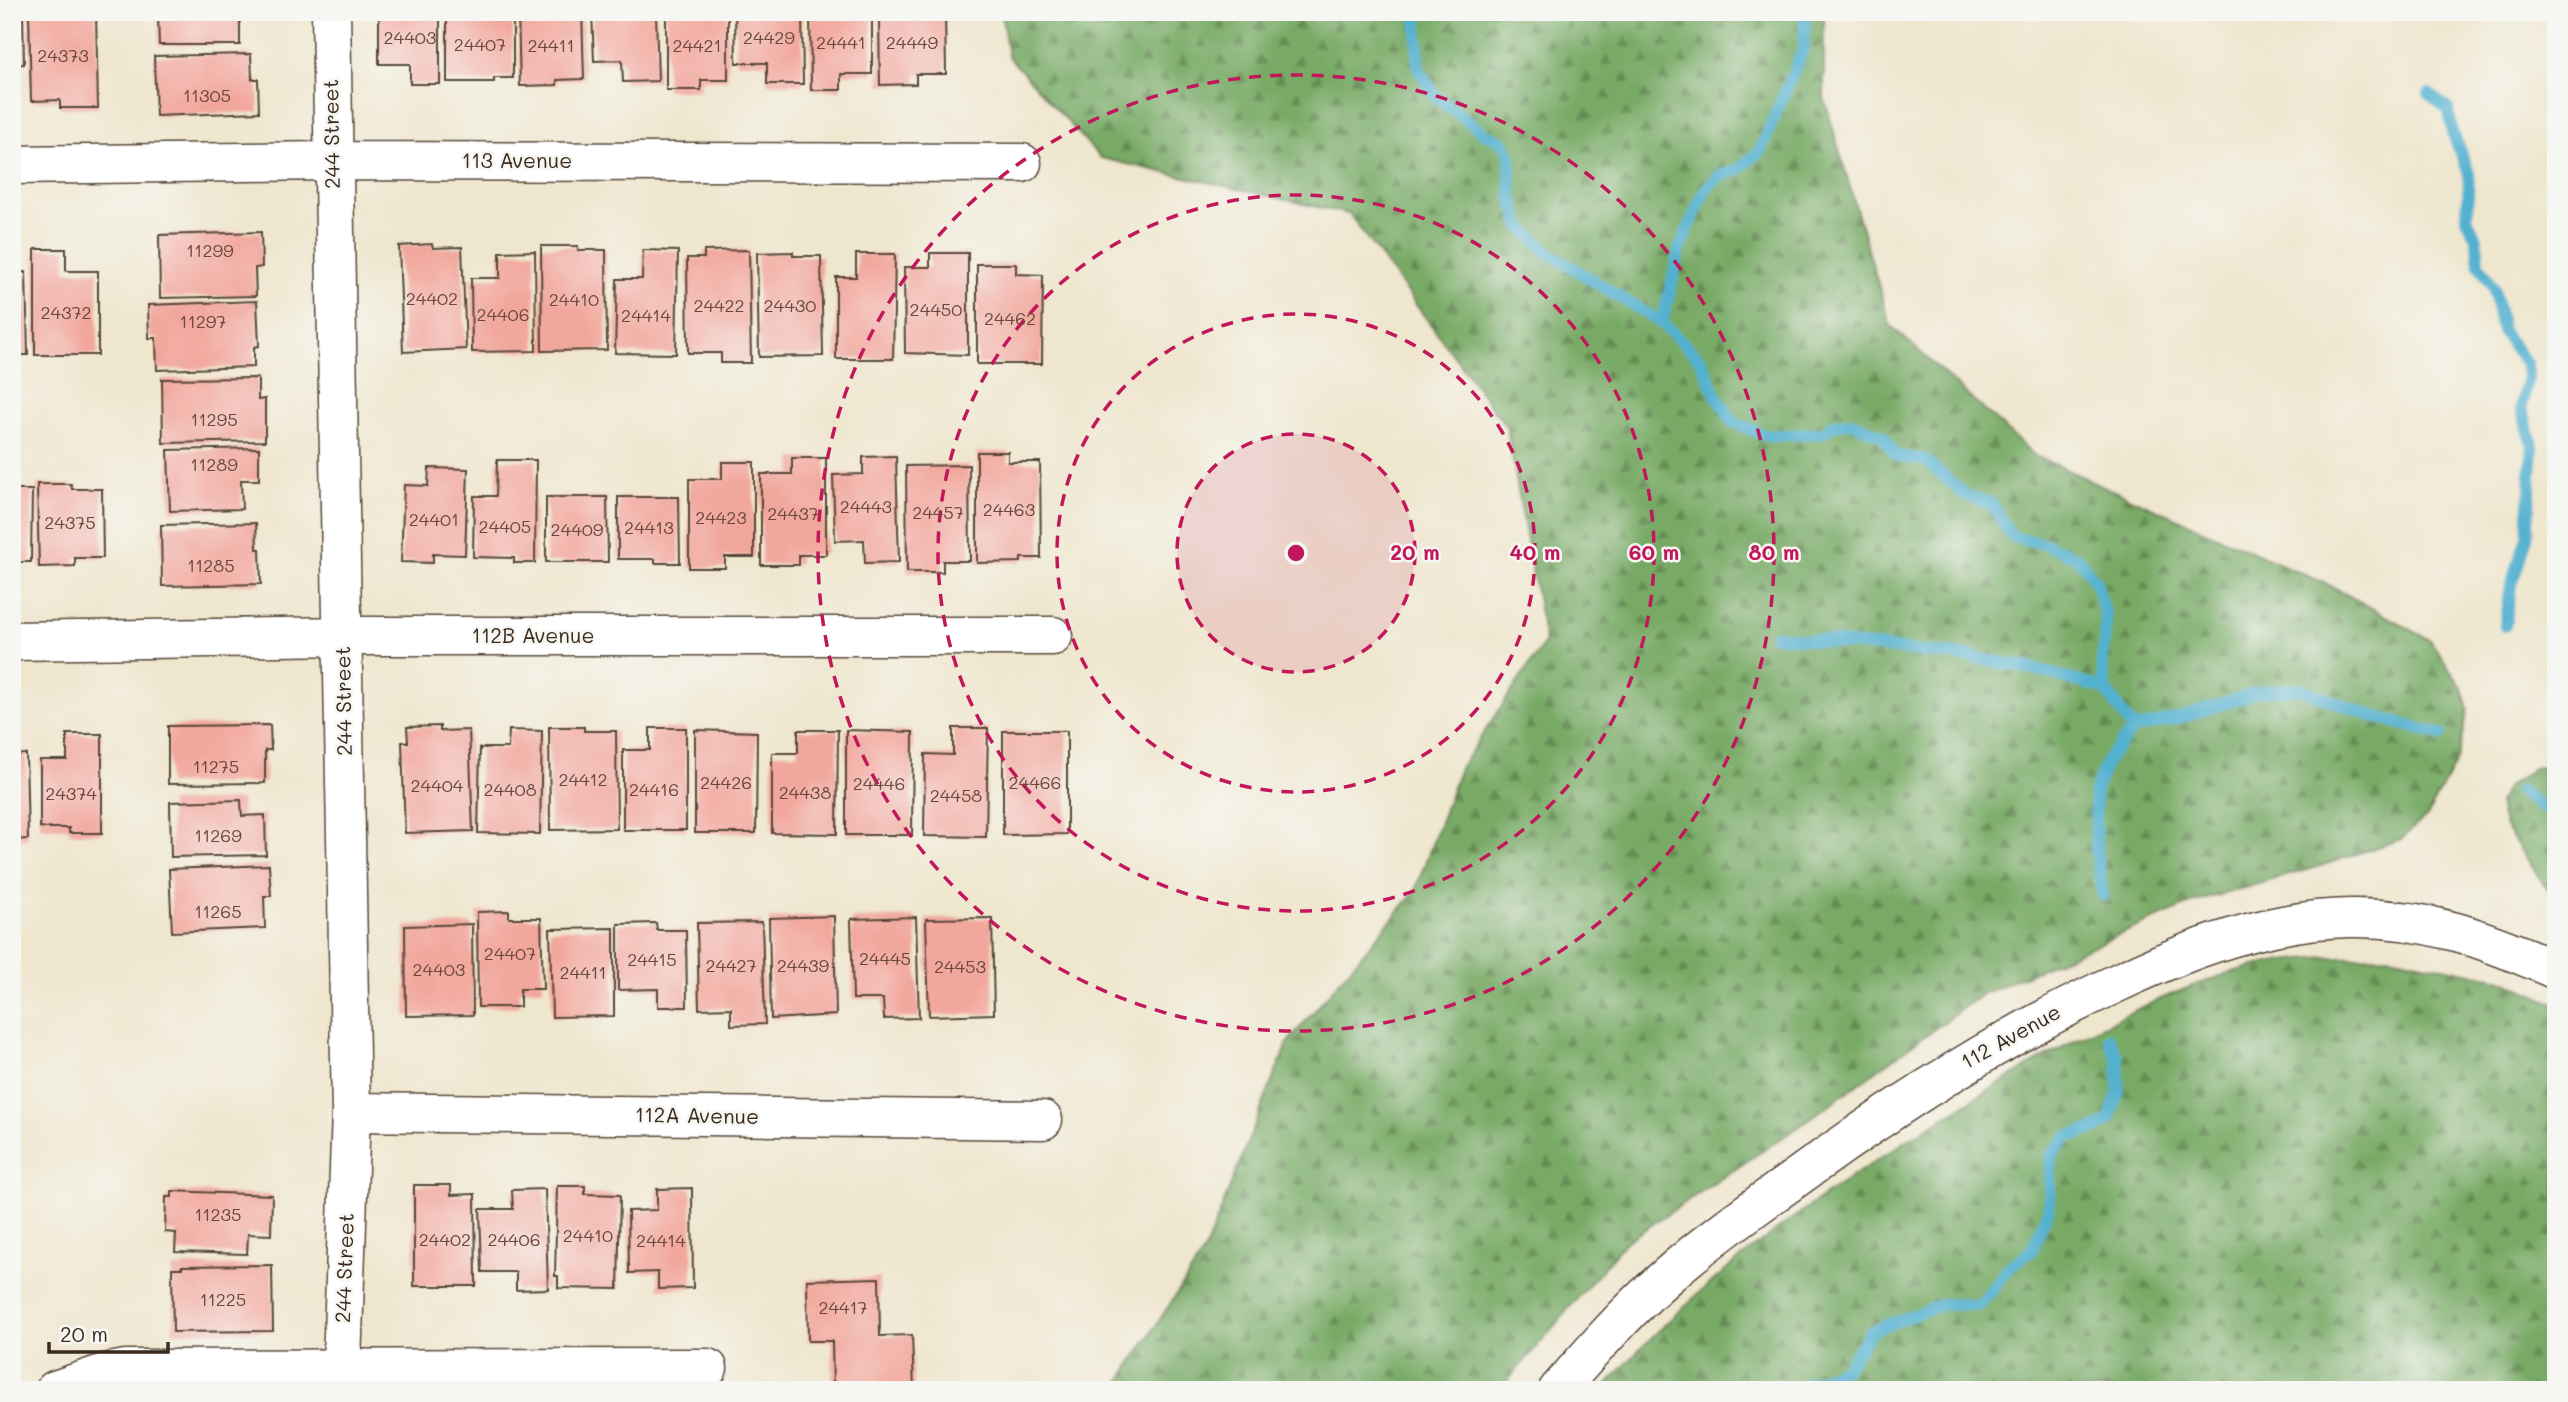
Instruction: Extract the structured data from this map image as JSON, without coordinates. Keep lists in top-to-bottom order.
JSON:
{
  "streets": {
    "street": [
      "244 Street",
      "113 Avenue",
      "112B Avenue",
      "112 Avenue",
      "112A Avenue"
    ]
  },
  "crossings": [
    ["244 Street", "113 Avenue"],
    ["244 Street", "112B Avenue"],
    ["244 Street", "112A Avenue"]
  ],
  "house_numbers": [
    "24403",
    "24429",
    "24441",
    "24449",
    "24407",
    "24411",
    "24421",
    "24373",
    "11305",
    "11299",
    "24402",
    "24410",
    "24422",
    "24430",
    "24450",
    "24372",
    "24406",
    "24414",
    "24462",
    "11297",
    "11295",
    "11289",
    "24443",
    "24463",
    "24457",
    "24437",
    "24423",
    "24401",
    "24375",
    "24405",
    "24413",
    "24409",
    "11285",
    "11275",
    "24412",
    "24426",
    "24466",
    "24446",
    "24404",
    "24408",
    "24416",
    "24438",
    "24374",
    "24458",
    "11269",
    "11265",
    "24407",
    "24445",
    "24415",
    "24427",
    "24439",
    "24453",
    "24403",
    "24411",
    "11235",
    "24410",
    "24402",
    "24406",
    "24414",
    "11225",
    "24417"
  ],
  "scale_bar": "20 m",
  "rings": [
    "20 m",
    "40 m",
    "60 m",
    "80 m"
  ]
}
